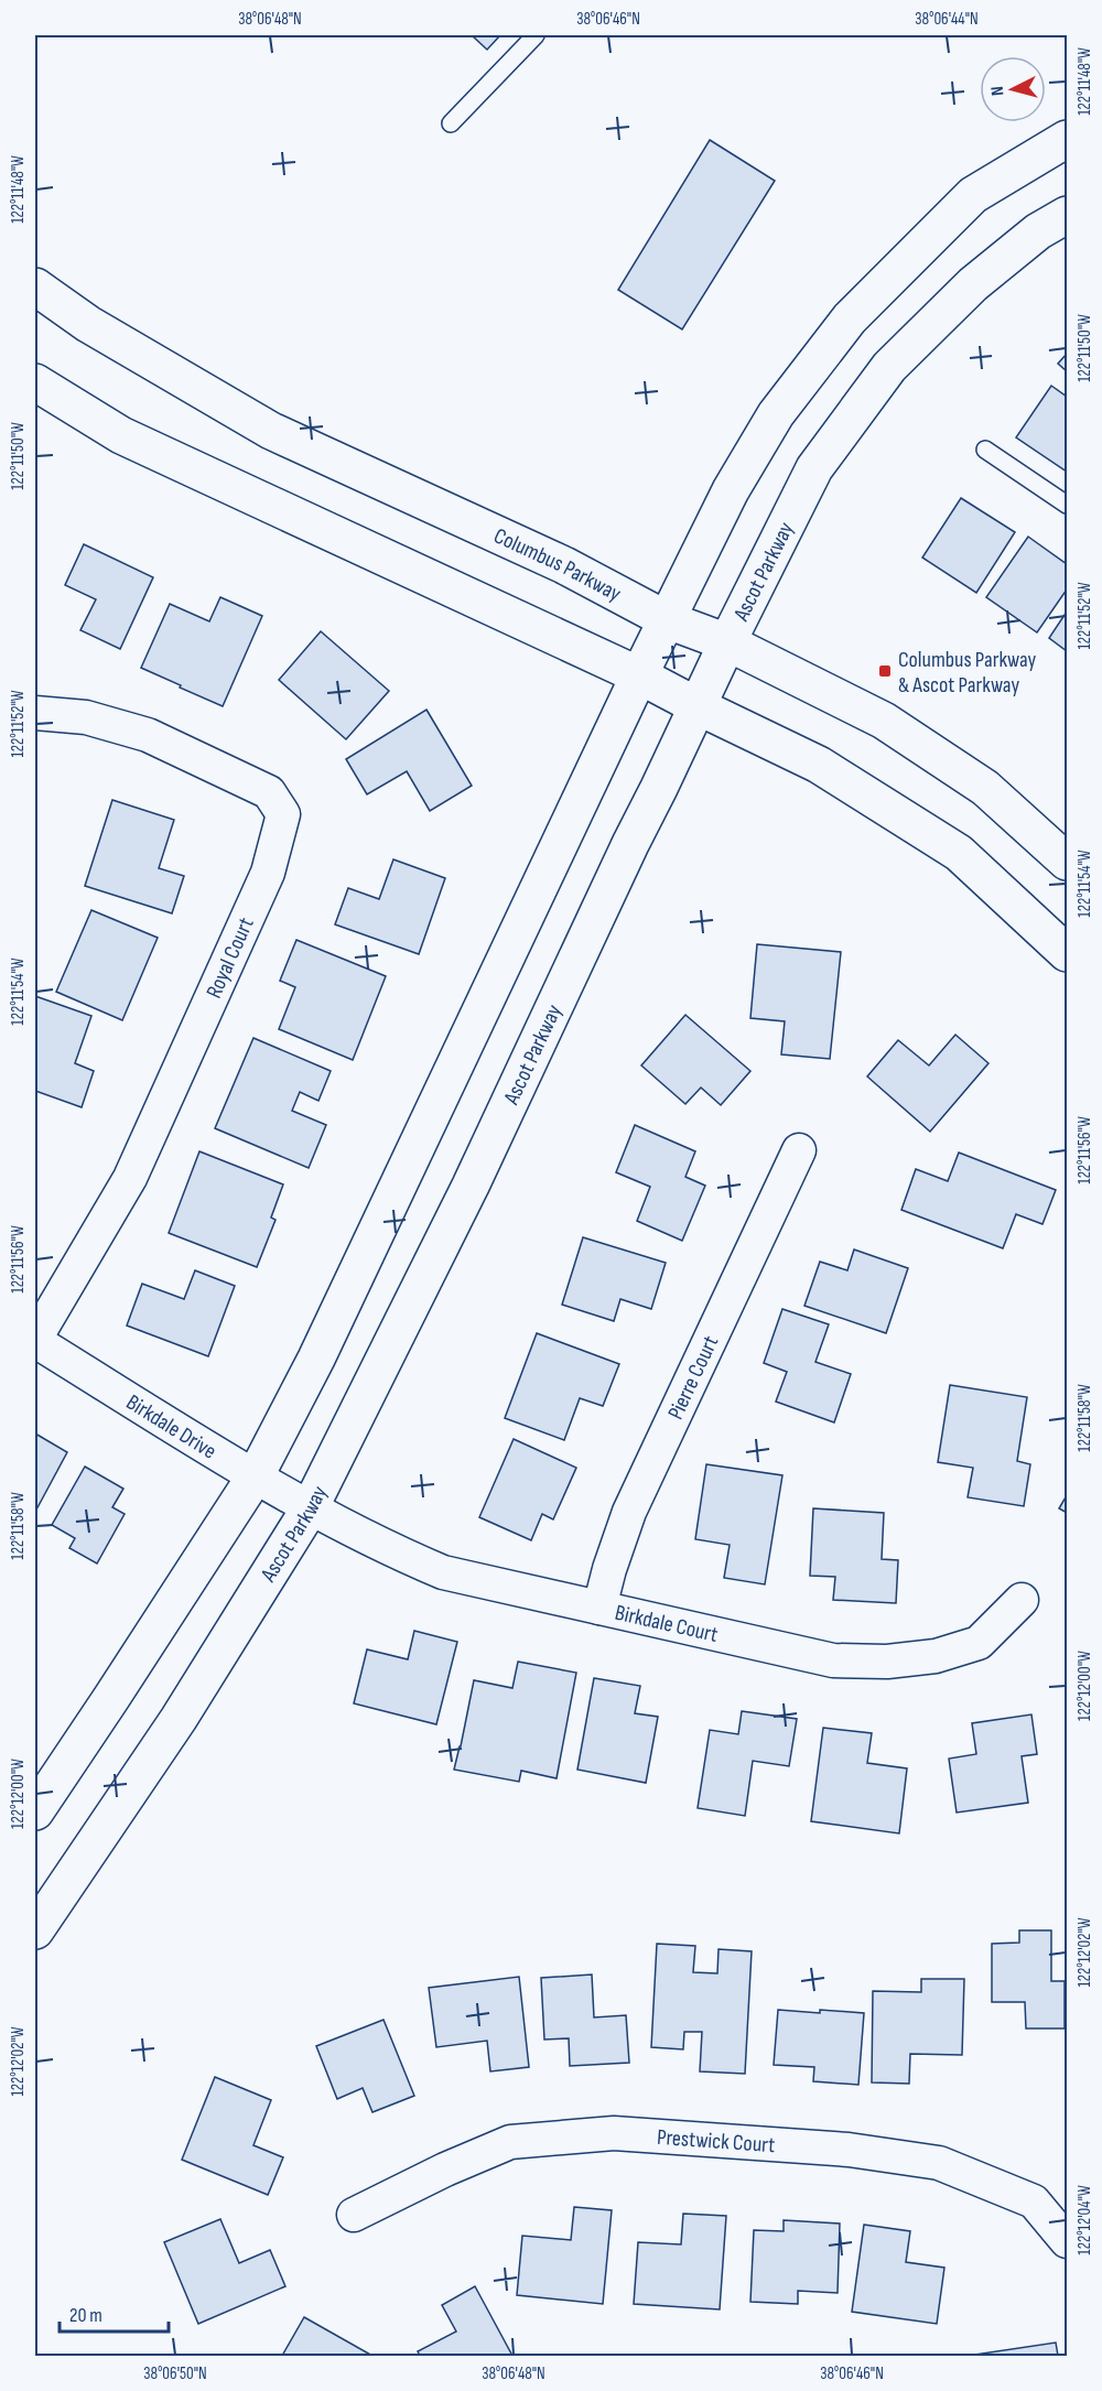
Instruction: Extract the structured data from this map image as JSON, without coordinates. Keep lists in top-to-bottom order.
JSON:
{
  "streets": {
    "main road": ["Columbus Parkway", "Ascot Parkway"],
    "street": [
      "Royal Court",
      "Pierre Court",
      "Birkdale Drive",
      "Birkdale Court",
      "Prestwick Court"
    ]
  },
  "crossings": [
    ["Columbus Parkway", "Ascot Parkway"],
    ["Ascot Parkway", "Birkdale Drive"],
    ["Ascot Parkway", "Birkdale Court"],
    ["Royal Court", "Birkdale Drive"],
    ["Pierre Court", "Birkdale Court"],
    ["Birkdale Drive", "Birkdale Court"]
  ],
  "places": {
    "transit": ["Columbus Parkway & Ascot Parkway"]
  },
  "scale_bar": "20 m",
  "north": "left",
  "coordinates": [
    "38°06'48\"N",
    "38°06'46\"N",
    "38°06'44\"N",
    "122°11'48\"W",
    "122°11'50\"W",
    "122°11'52\"W",
    "122°11'54\"W",
    "122°11'56\"W",
    "122°11'58\"W",
    "122°12'00\"W",
    "122°12'02\"W",
    "122°12'04\"W",
    "38°06'50\"N"
  ]
}
